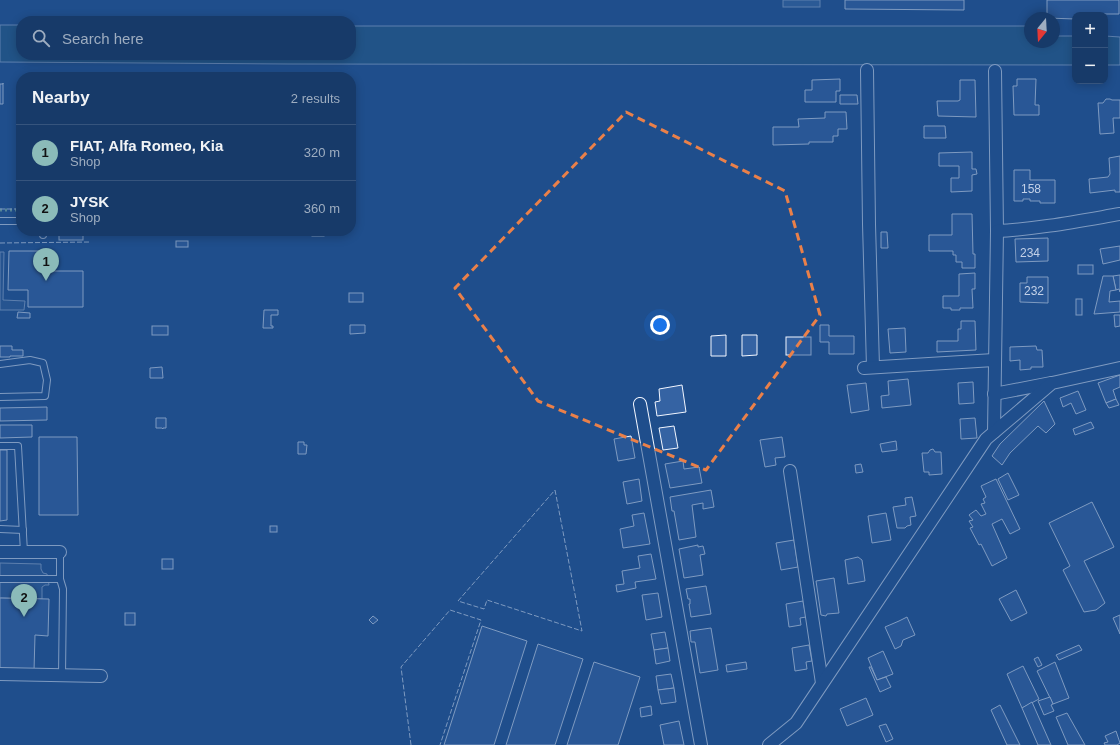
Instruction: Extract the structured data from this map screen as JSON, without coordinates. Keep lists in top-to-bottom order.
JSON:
{
  "house_numbers": ["158", "234", "232"],
  "north": "bottom",
  "page": {
    "map_buttons": ["+", "−"],
    "search": "Search here",
    "heading": ["Nearby", "2 results"],
    "list": [
      {
        "mark": "1",
        "name": "FIAT, Alfa Romeo, Kia",
        "note": "Shop",
        "value": "320 m"
      },
      {
        "mark": "2",
        "name": "JYSK",
        "note": "Shop",
        "value": "360 m"
      }
    ],
    "pins": ["1", "2"]
  }
}
